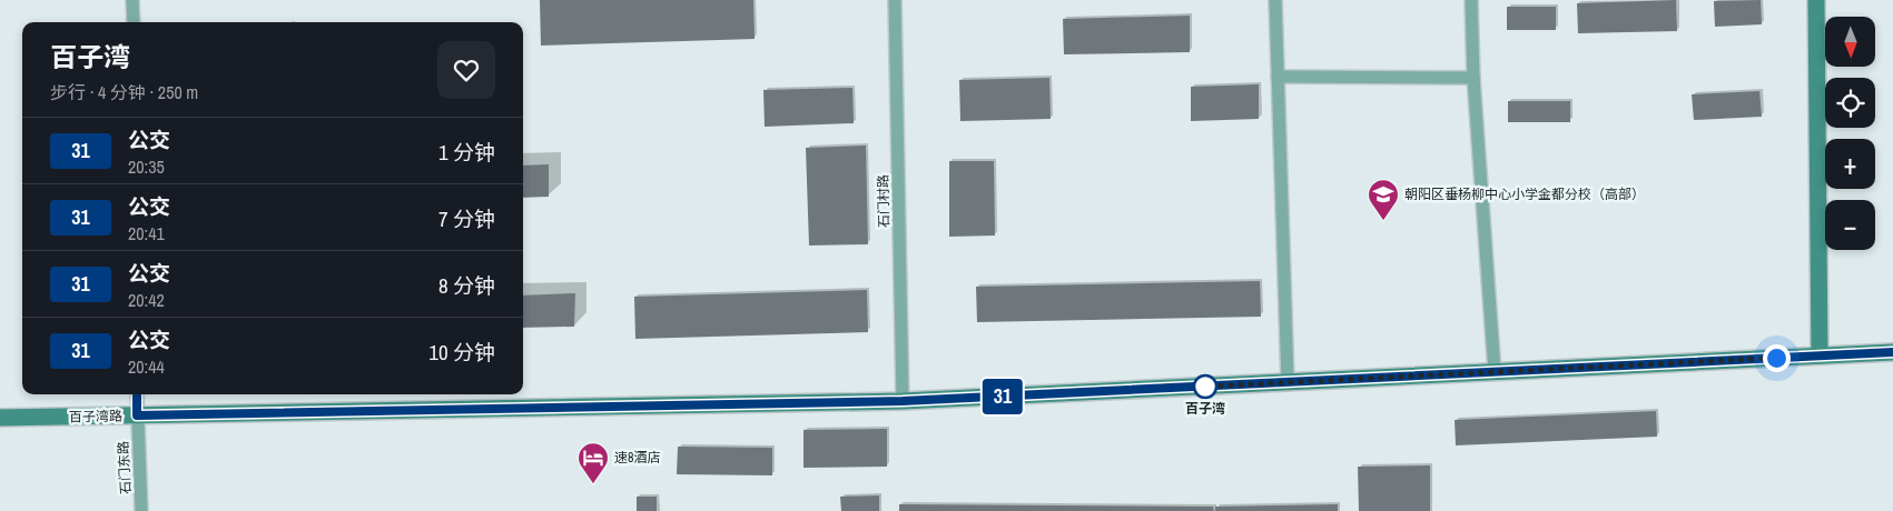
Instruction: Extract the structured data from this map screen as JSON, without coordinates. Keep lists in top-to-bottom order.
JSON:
{
  "streets": {
    "street": ["石门村路", "百子湾路", "石门东路"]
  },
  "crossings": [
    ["石门村路", "百子湾路"],
    ["百子湾路", "石门东路"]
  ],
  "places": {
    "school or university": ["朝阳区垂杨柳中心小学金都分校（高部）"],
    "other": ["百子湾"],
    "hotel": ["速8酒店"]
  },
  "lines": ["bus line 31"],
  "north": "bottom",
  "page": {
    "on_map": "31",
    "map_buttons": ["+", "−"],
    "heading": ["百子湾", "步行 · 4 分钟 · 250 m"],
    "list": [
      {
        "mark": "31",
        "name": "公交",
        "note": "20:35",
        "value": "1 分钟"
      },
      {
        "mark": "31",
        "name": "公交",
        "note": "20:41",
        "value": "7 分钟"
      },
      {
        "mark": "31",
        "name": "公交",
        "note": "20:42",
        "value": "8 分钟"
      },
      {
        "mark": "31",
        "name": "公交",
        "note": "20:44",
        "value": "10 分钟"
      }
    ]
  }
}
